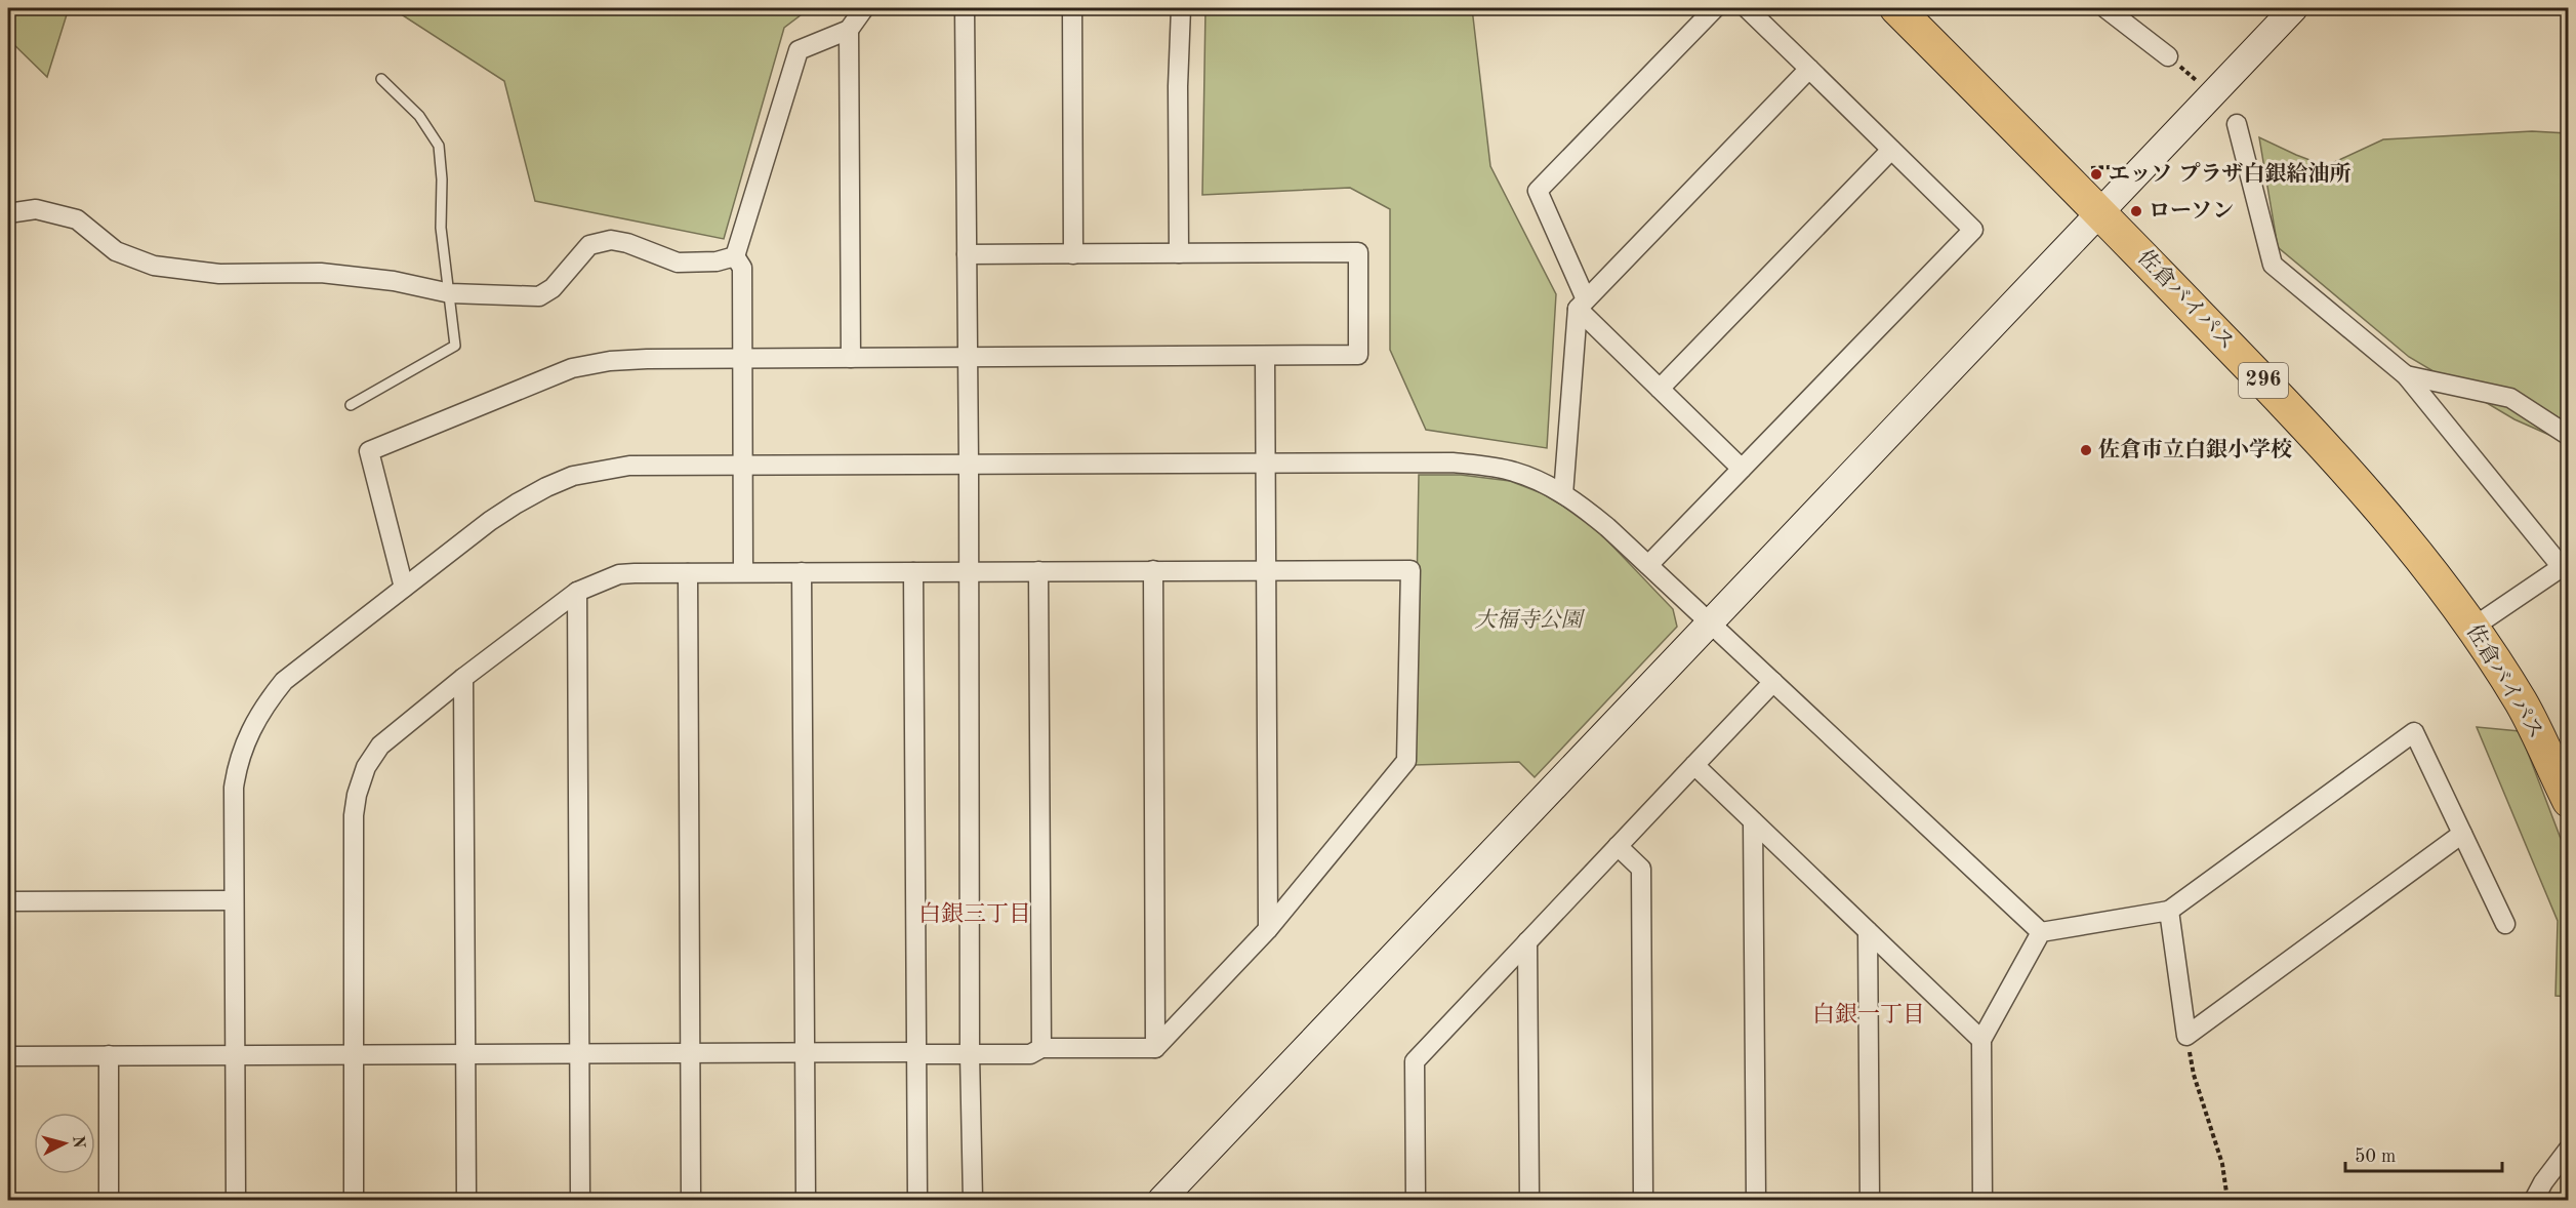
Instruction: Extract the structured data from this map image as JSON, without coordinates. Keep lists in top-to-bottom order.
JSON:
{
  "streets": {
    "highway": ["佐倉バイパス", "296"]
  },
  "districts": ["白銀三丁目", "白銀一丁目"],
  "parks": ["大福寺公園"],
  "places": ["エッソ プラザ白銀給油所", "ローソン", "佐倉市立白銀小学校"],
  "scale_bar": "50 m",
  "north": "right"
}
